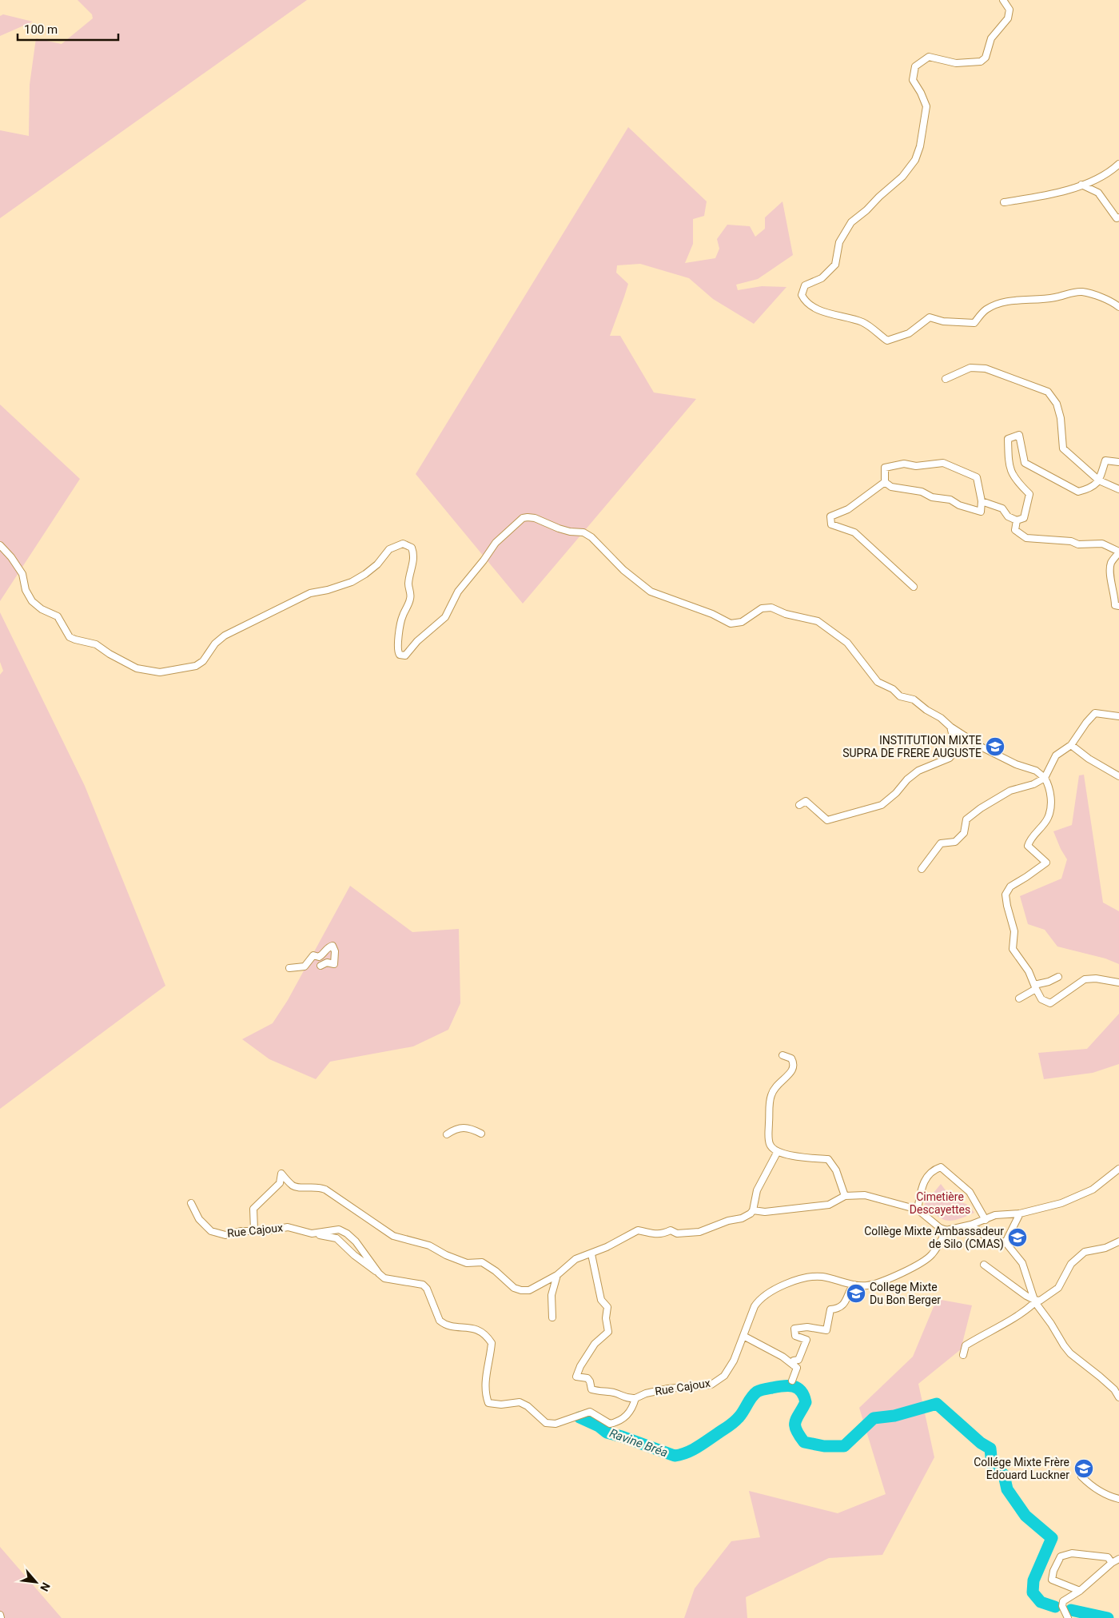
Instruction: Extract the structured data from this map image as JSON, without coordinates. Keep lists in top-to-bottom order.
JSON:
{
  "streets": {
    "street": ["Rue Cajoux"]
  },
  "water": ["Ravine Bréa"],
  "parks": ["Cimetière Descayettes"],
  "places": {
    "school or university": [
      "INSTITUTION MIXTE SUPRA DE FRERE AUGUSTE",
      "Collège Mixte Ambassadeur de Silo (CMAS)",
      "College Mixte Du Bon Berger",
      "Collége Mixte Frère Edouard Luckner"
    ]
  },
  "scale_bar": "100 m",
  "north": "bottom right"
}
